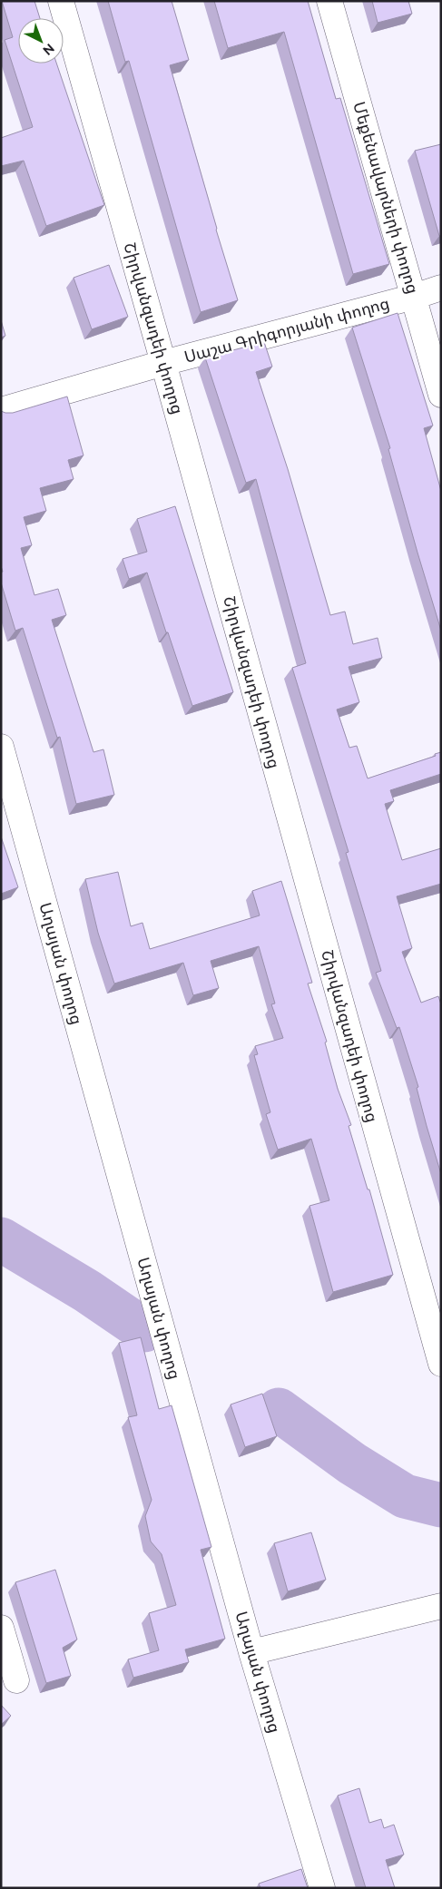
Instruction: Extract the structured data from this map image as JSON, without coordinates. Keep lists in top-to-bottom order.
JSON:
{
  "streets": {
    "street": [
      "Մեքենավարների փողոց",
      "Շիրվանզադեի փողոց",
      "Սաշա Գրիգորյանի փողոց",
      "Աղայան փողոց"
    ]
  },
  "crossings": [
    ["Մեքենավարների փողոց", "Սաշա Գրիգորյանի փողոց"],
    ["Շիրվանզադեի փողոց", "Սաշա Գրիգորյանի փողոց"]
  ],
  "north": "bottom right"
}
